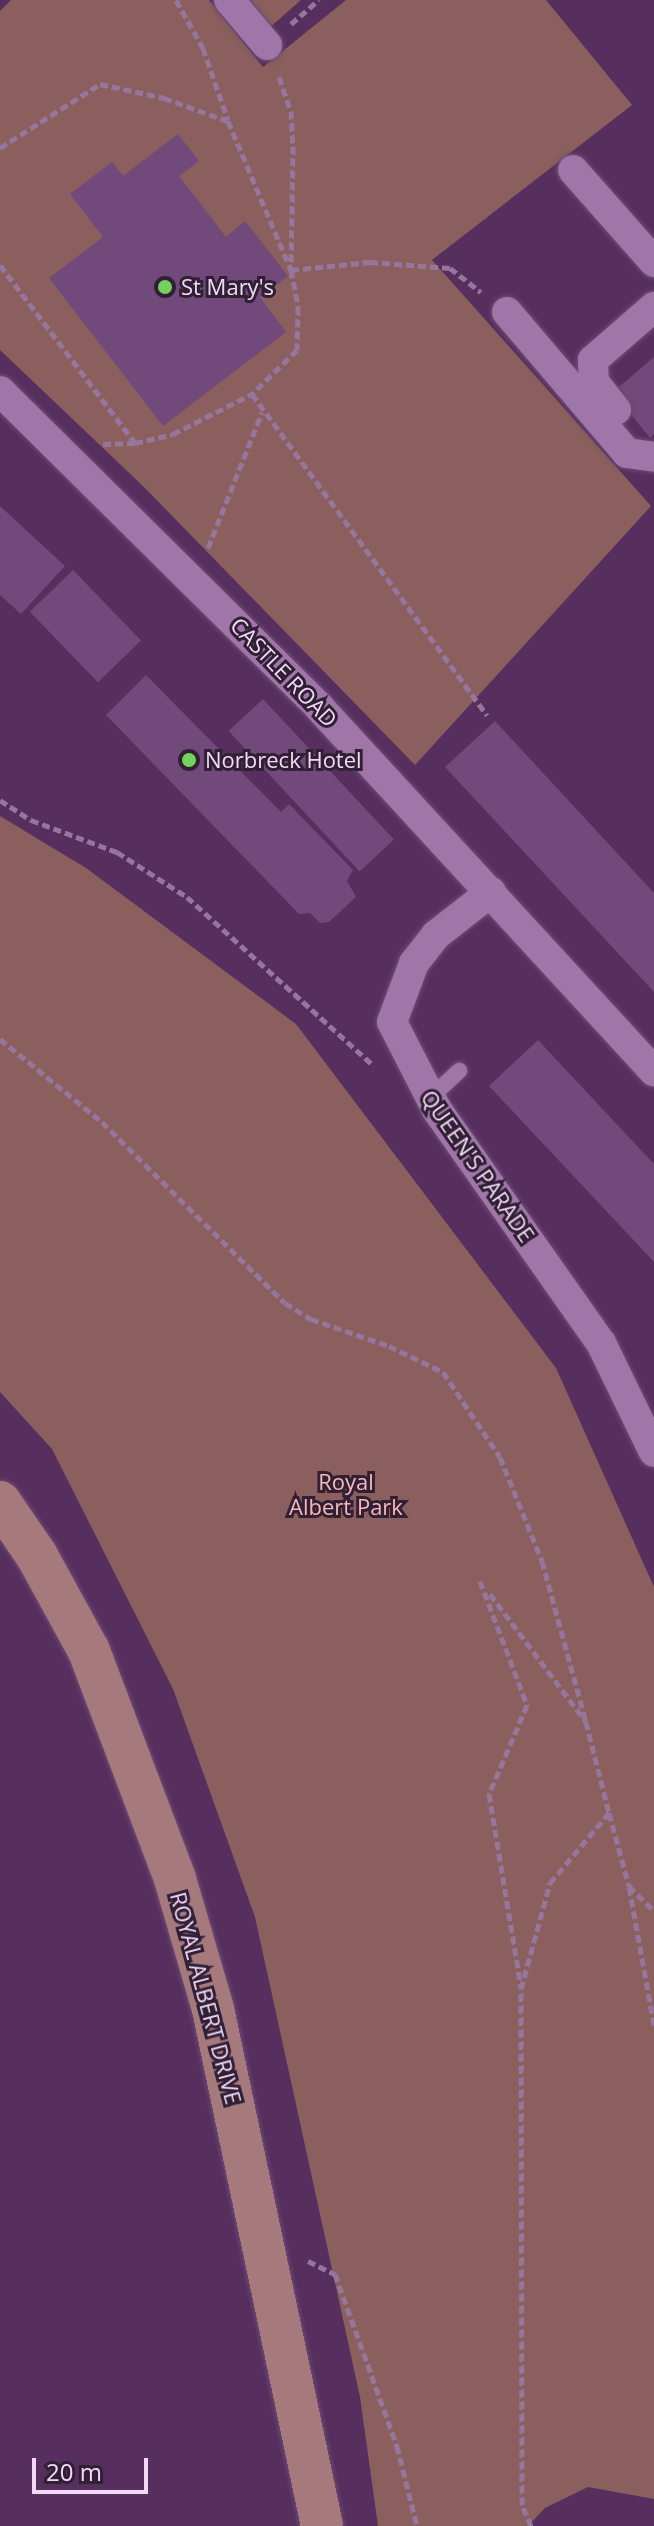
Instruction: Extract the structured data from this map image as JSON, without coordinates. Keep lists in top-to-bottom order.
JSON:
{
  "streets": {
    "street": ["CASTLE ROAD", "QUEEN'S PARADE", "ROYAL ALBERT DRIVE"]
  },
  "crossings": [
    ["CASTLE ROAD", "QUEEN'S PARADE"]
  ],
  "parks": ["Royal Albert Park"],
  "places": ["St Mary's", "Norbreck Hotel"],
  "scale_bar": "20 m"
}
